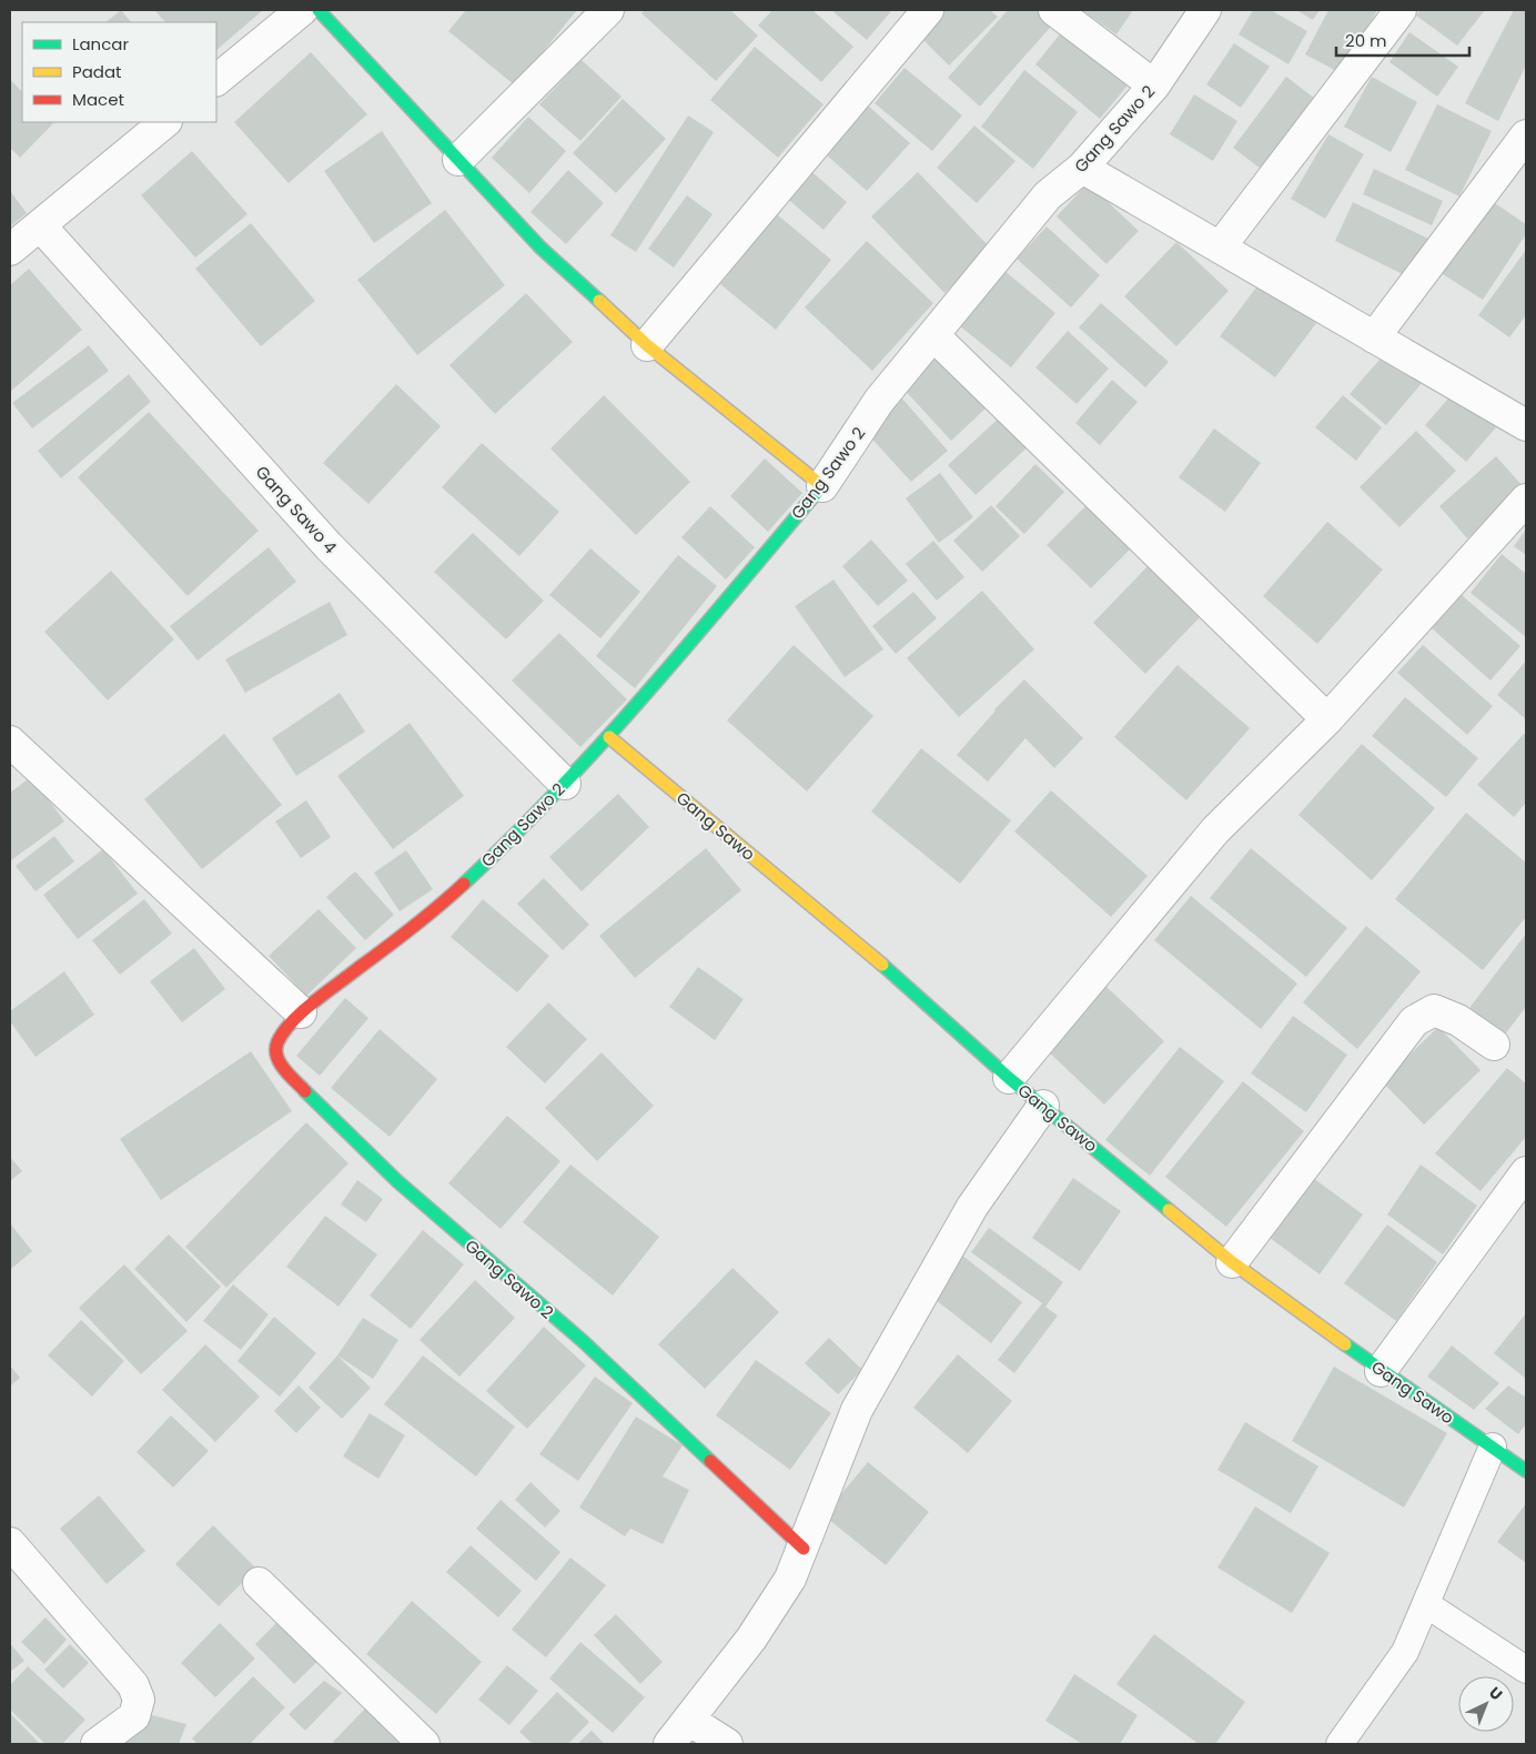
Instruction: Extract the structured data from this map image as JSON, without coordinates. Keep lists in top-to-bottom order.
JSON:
{
  "streets": {
    "street": ["Gang Sawo 2", "Gang Sawo 4", "Gang Sawo"]
  },
  "crossings": [
    ["Gang Sawo 2", "Gang Sawo 4"],
    ["Gang Sawo 2", "Gang Sawo"]
  ],
  "legend": ["Lancar", "Padat", "Macet"],
  "scale_bar": "20 m",
  "north": "top right"
}
